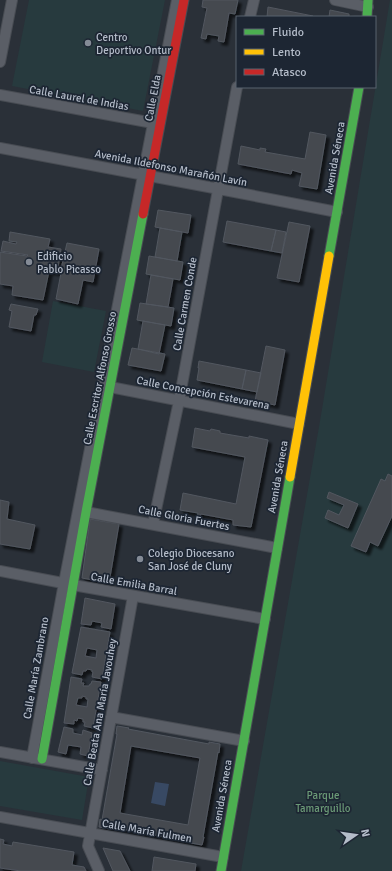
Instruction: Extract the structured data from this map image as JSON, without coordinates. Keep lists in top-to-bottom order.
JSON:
{
  "streets": {
    "street": [
      "Calle Laurel de Indias",
      "Calle Elda",
      "Avenida Séneca",
      "Avenida Ildefonso Marañón Lavín",
      "Calle Carmen Conde",
      "Calle Escritor Alfonso Grosso",
      "Calle Concepción Estevarena",
      "Calle Gloria Fuertes",
      "Calle Emilia Barral",
      "Calle María Zambrano",
      "Calle Beata Ana María Javouhey",
      "Calle María Fulmen"
    ]
  },
  "crossings": [
    ["Calle Laurel de Indias", "Calle Elda"],
    ["Calle Elda", "Avenida Ildefonso Marañón Lavín"],
    ["Calle Elda", "Calle Escritor Alfonso Grosso"],
    ["Avenida Séneca", "Avenida Ildefonso Marañón Lavín"],
    ["Avenida Séneca", "Calle Concepción Estevarena"],
    ["Avenida Séneca", "Calle Gloria Fuertes"],
    ["Avenida Séneca", "Calle Emilia Barral"],
    ["Avenida Séneca", "Calle María Fulmen"],
    ["Avenida Ildefonso Marañón Lavín", "Calle Carmen Conde"],
    ["Avenida Ildefonso Marañón Lavín", "Calle Escritor Alfonso Grosso"],
    ["Calle Carmen Conde", "Calle Concepción Estevarena"],
    ["Calle Carmen Conde", "Calle Gloria Fuertes"],
    ["Calle Escritor Alfonso Grosso", "Calle Concepción Estevarena"],
    ["Calle Escritor Alfonso Grosso", "Calle Gloria Fuertes"],
    ["Calle Escritor Alfonso Grosso", "Calle Emilia Barral"],
    ["Calle Escritor Alfonso Grosso", "Calle María Zambrano"],
    ["Calle Emilia Barral", "Calle María Zambrano"],
    ["Calle Emilia Barral", "Calle Beata Ana María Javouhey"],
    ["Calle Beata Ana María Javouhey", "Calle María Fulmen"]
  ],
  "parks": ["Parque Tamarguillo"],
  "places": ["Centro Deportivo Ontur", "Edificio Pablo Picasso", "Colegio Diocesano San José de Cluny"],
  "legend": ["Fluido", "Lento", "Atasco"],
  "north": "right"
}
